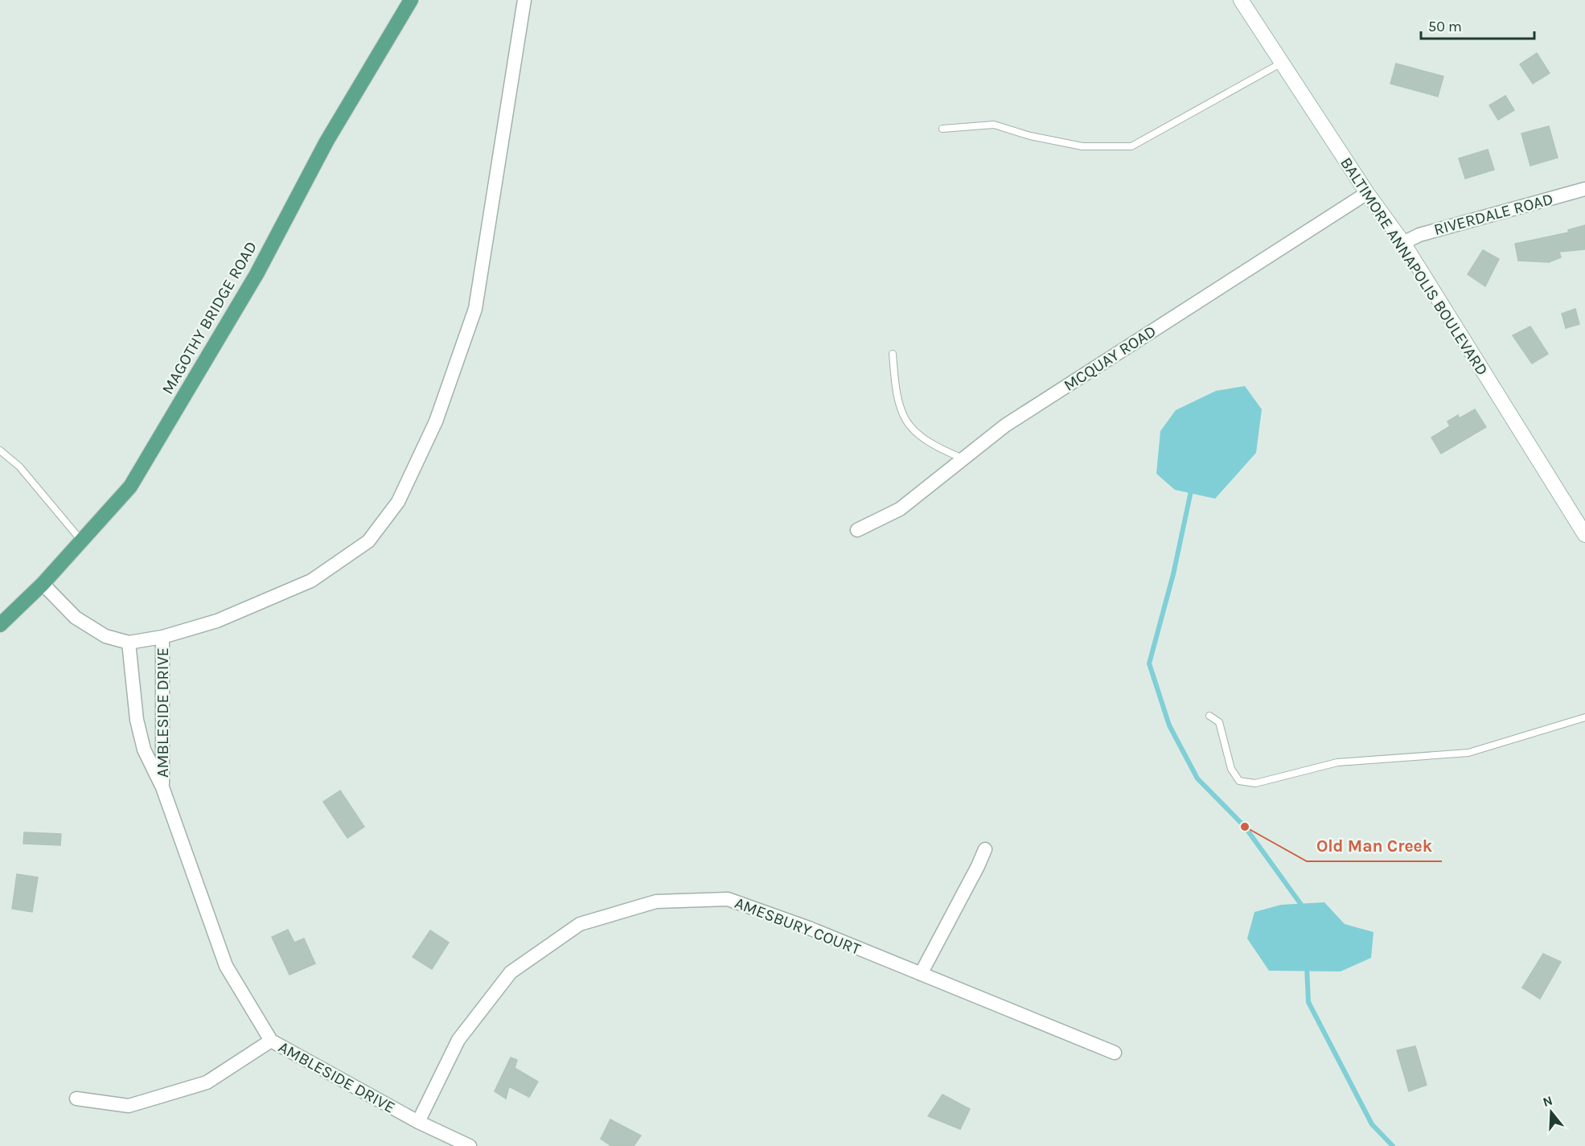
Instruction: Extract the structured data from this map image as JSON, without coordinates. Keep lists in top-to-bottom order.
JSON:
{
  "streets": {
    "main road": ["BALTIMORE ANNAPOLIS BOULEVARD", "MAGOTHY BRIDGE ROAD"],
    "street": [
      "RIVERDALE ROAD",
      "MCQUAY ROAD",
      "AMBLESIDE DRIVE",
      "AMESBURY COURT"
    ]
  },
  "crossings": [
    ["RIVERDALE ROAD", "BALTIMORE ANNAPOLIS BOULEVARD"],
    ["BALTIMORE ANNAPOLIS BOULEVARD", "MCQUAY ROAD"],
    ["AMBLESIDE DRIVE", "AMESBURY COURT"]
  ],
  "places": ["Old Man Creek"],
  "scale_bar": "50 m",
  "north": "top"
}
